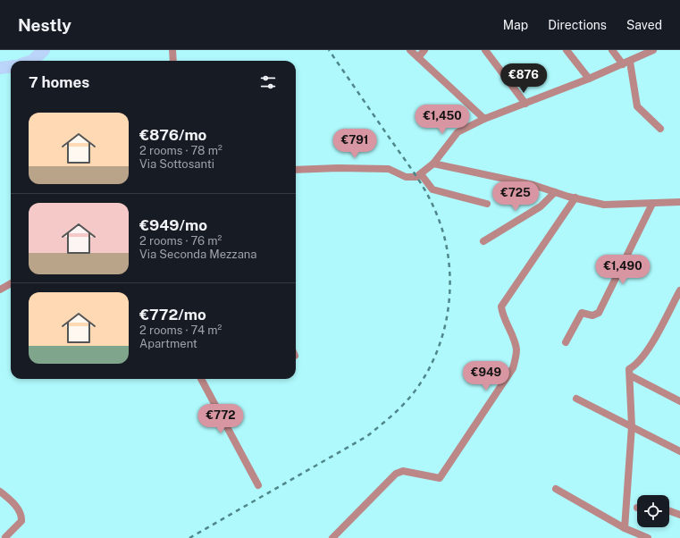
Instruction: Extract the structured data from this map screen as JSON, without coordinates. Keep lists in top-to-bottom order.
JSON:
{
  "page": {
    "header": "Nestly",
    "nav": ["Map", "Directions", "Saved"],
    "heading": "7 homes",
    "price": [
      "€876",
      "€1,450",
      "€791",
      "€725",
      "€1,490",
      "€949",
      "€772"
    ],
    "list": [
      {
        "name": "€876/mo",
        "note": "2 rooms · 78 m² · Via Sottosanti"
      },
      {
        "name": "€949/mo",
        "note": "2 rooms · 76 m² · Via Seconda Mezzana"
      },
      {
        "name": "€772/mo",
        "note": "2 rooms · 74 m² · Apartment"
      }
    ]
  }
}
